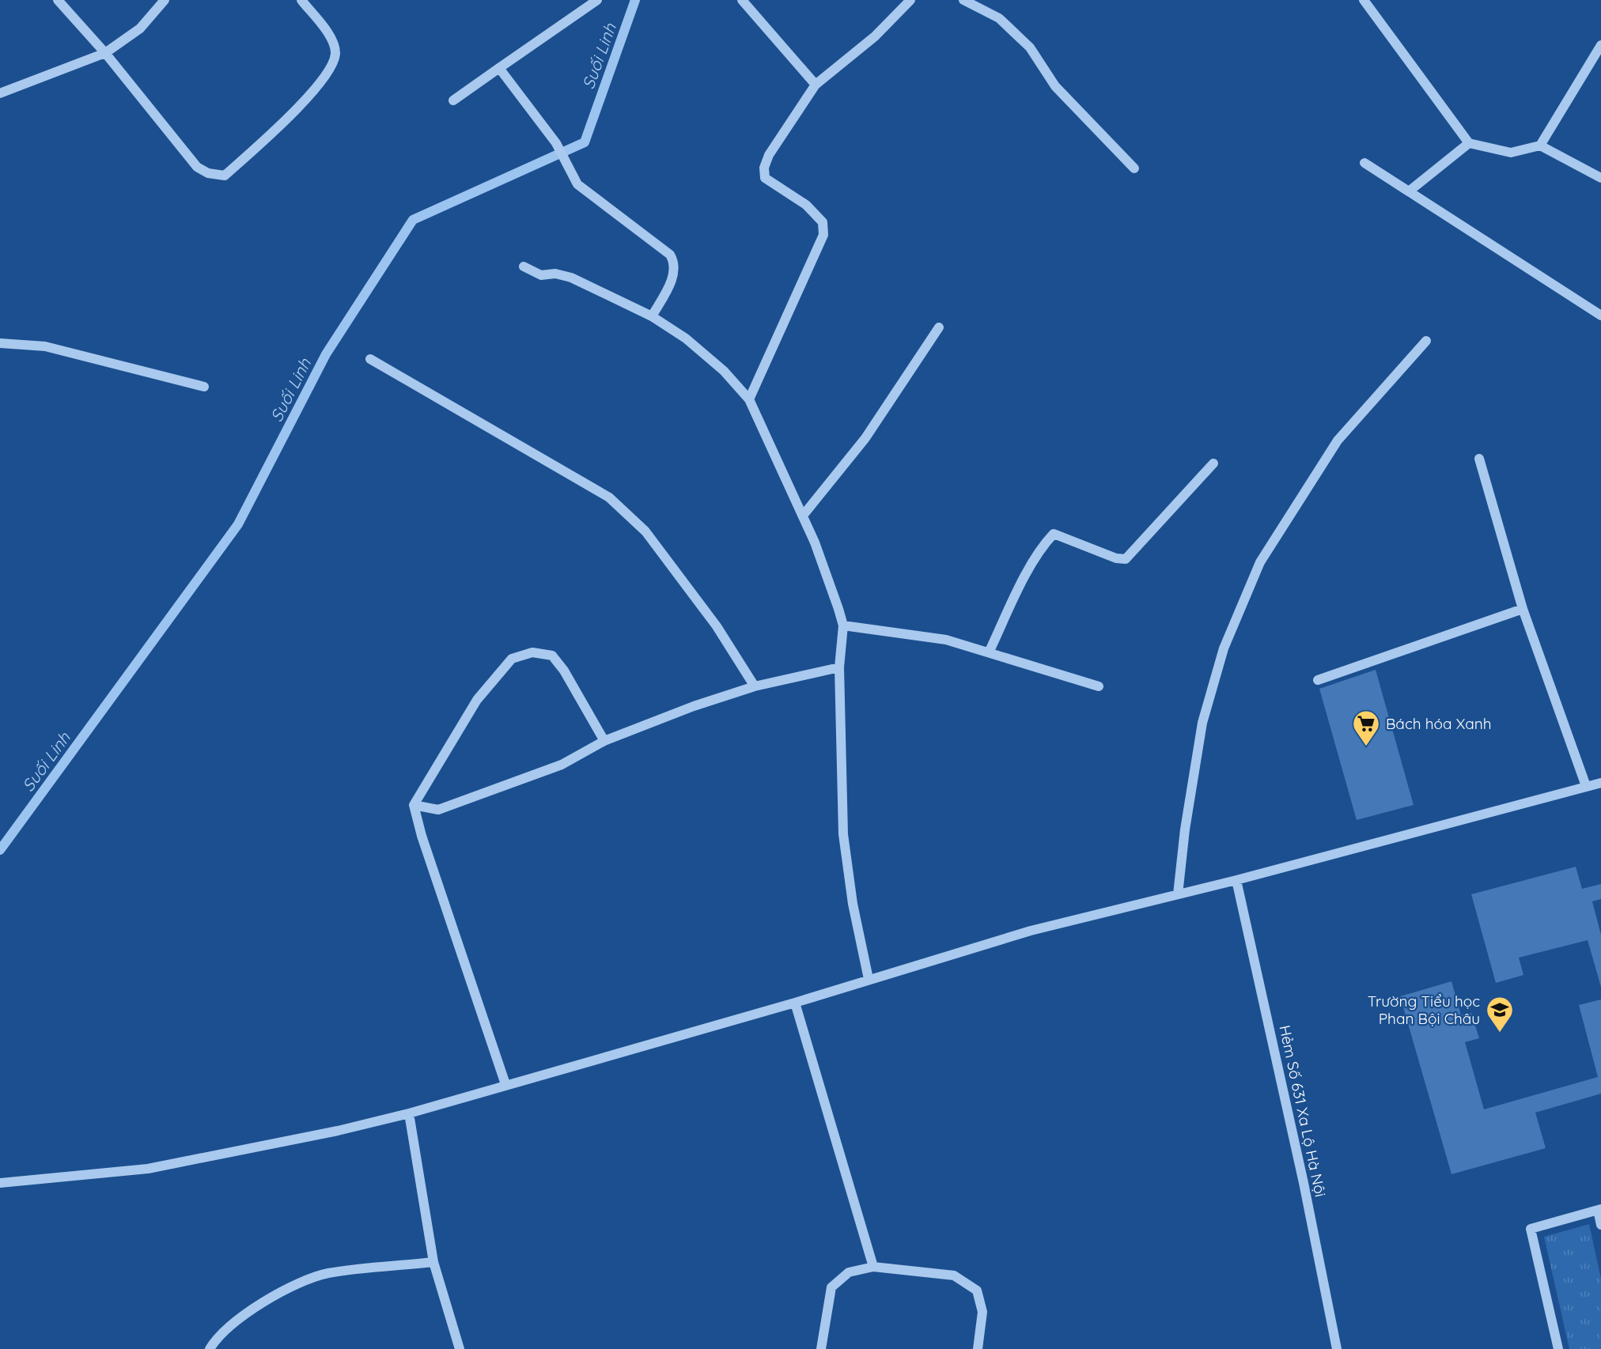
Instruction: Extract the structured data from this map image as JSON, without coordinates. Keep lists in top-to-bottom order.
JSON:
{
  "streets": {
    "street": ["Hẻm Số 631 Xa Lộ Hà Nội"]
  },
  "water": ["Suối Linh"],
  "places": {
    "supermarket": ["Bách hóa Xanh"],
    "school or university": ["Trường Tiểu học Phan Bội Châu"]
  }
}
